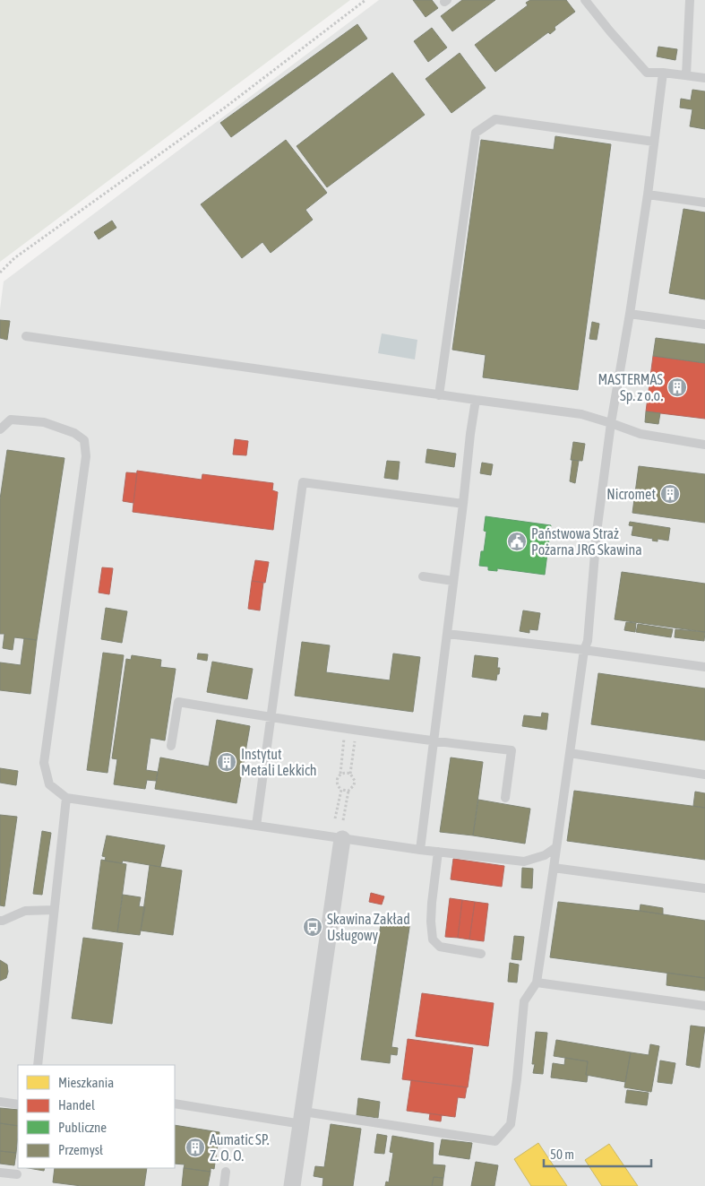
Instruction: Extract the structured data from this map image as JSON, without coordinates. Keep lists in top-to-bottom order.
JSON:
{
  "places": {
    "building": [
      "MASTERMAS Sp. z o.o.",
      "Nicromet",
      "Instytut Metali Lekkich",
      "Aumatic SP. Z. O. O."
    ],
    "public building": ["Państwowa Straż Pożarna JRG Skawina"],
    "bus stop": ["Skawina Zakład Usługowy"]
  },
  "legend": [
    "Mieszkania",
    "Handel",
    "Publiczne",
    "Przemysł"
  ],
  "scale_bar": "50 m"
}
